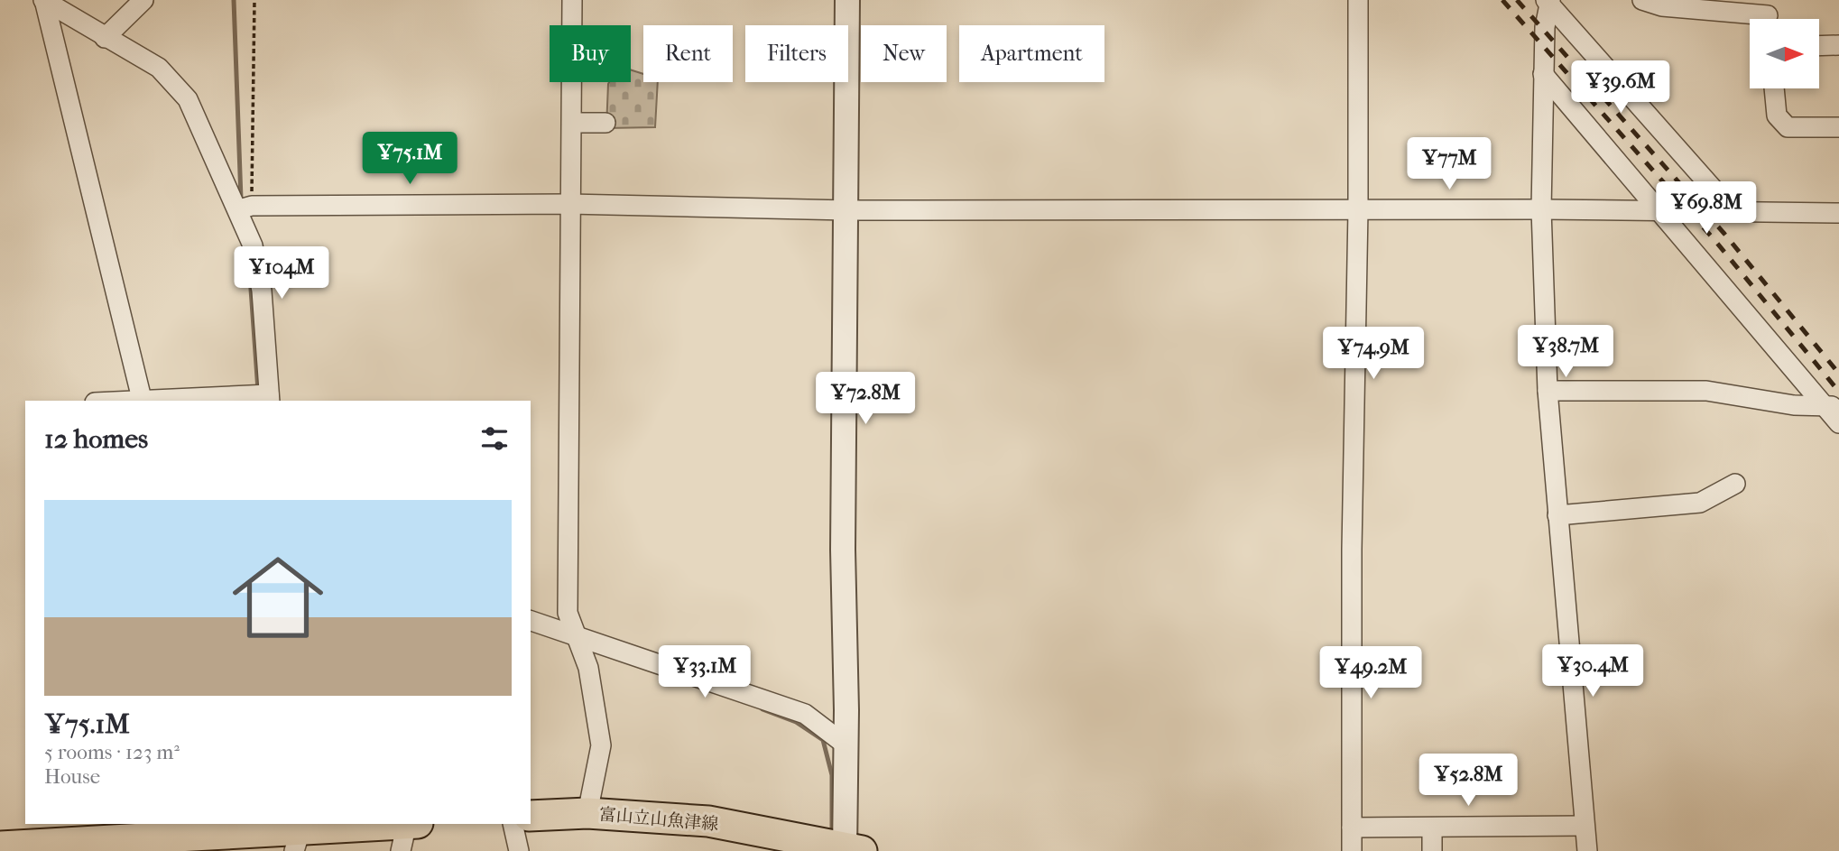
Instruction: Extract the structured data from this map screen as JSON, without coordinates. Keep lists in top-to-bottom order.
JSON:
{
  "streets": {
    "main road": ["富山立山魚津線"]
  },
  "north": "right",
  "page": {
    "chip": [
      "Buy",
      "Rent",
      "Filters",
      "New",
      "Apartment"
    ],
    "price": [
      "¥39.6M",
      "¥75.1M",
      "¥77M",
      "¥69.8M",
      "¥104M",
      "¥38.7M",
      "¥74.9M",
      "¥72.8M",
      "¥30.4M",
      "¥33.1M",
      "¥49.2M",
      "¥52.8M"
    ],
    "heading": "12 homes",
    "list": [
      {
        "name": "¥75.1M",
        "note": "5 rooms · 123 m² · House"
      }
    ]
  }
}
